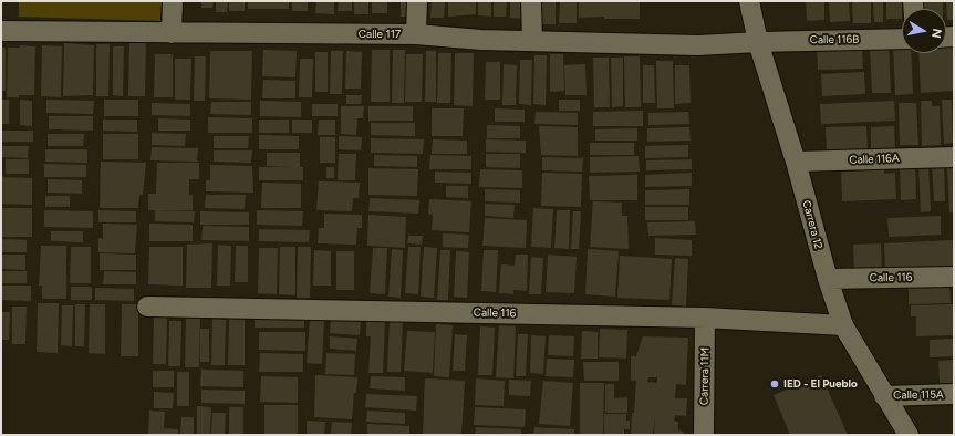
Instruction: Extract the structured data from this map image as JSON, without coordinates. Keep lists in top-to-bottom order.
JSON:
{
  "streets": {
    "street": [
      "Calle 117",
      "Calle 116B",
      "Calle 116A",
      "Carrera 12",
      "Calle 116",
      "Carrera 11M",
      "Calle 115A"
    ]
  },
  "crossings": [
    ["Calle 117", "Calle 116B"],
    ["Calle 117", "Carrera 12"],
    ["Calle 116B", "Carrera 12"],
    ["Calle 116A", "Carrera 12"],
    ["Carrera 12", "Calle 116"],
    ["Carrera 12", "Calle 115A"],
    ["Calle 116", "Carrera 11M"]
  ],
  "places": ["IED - El Pueblo"],
  "north": "right"
}
